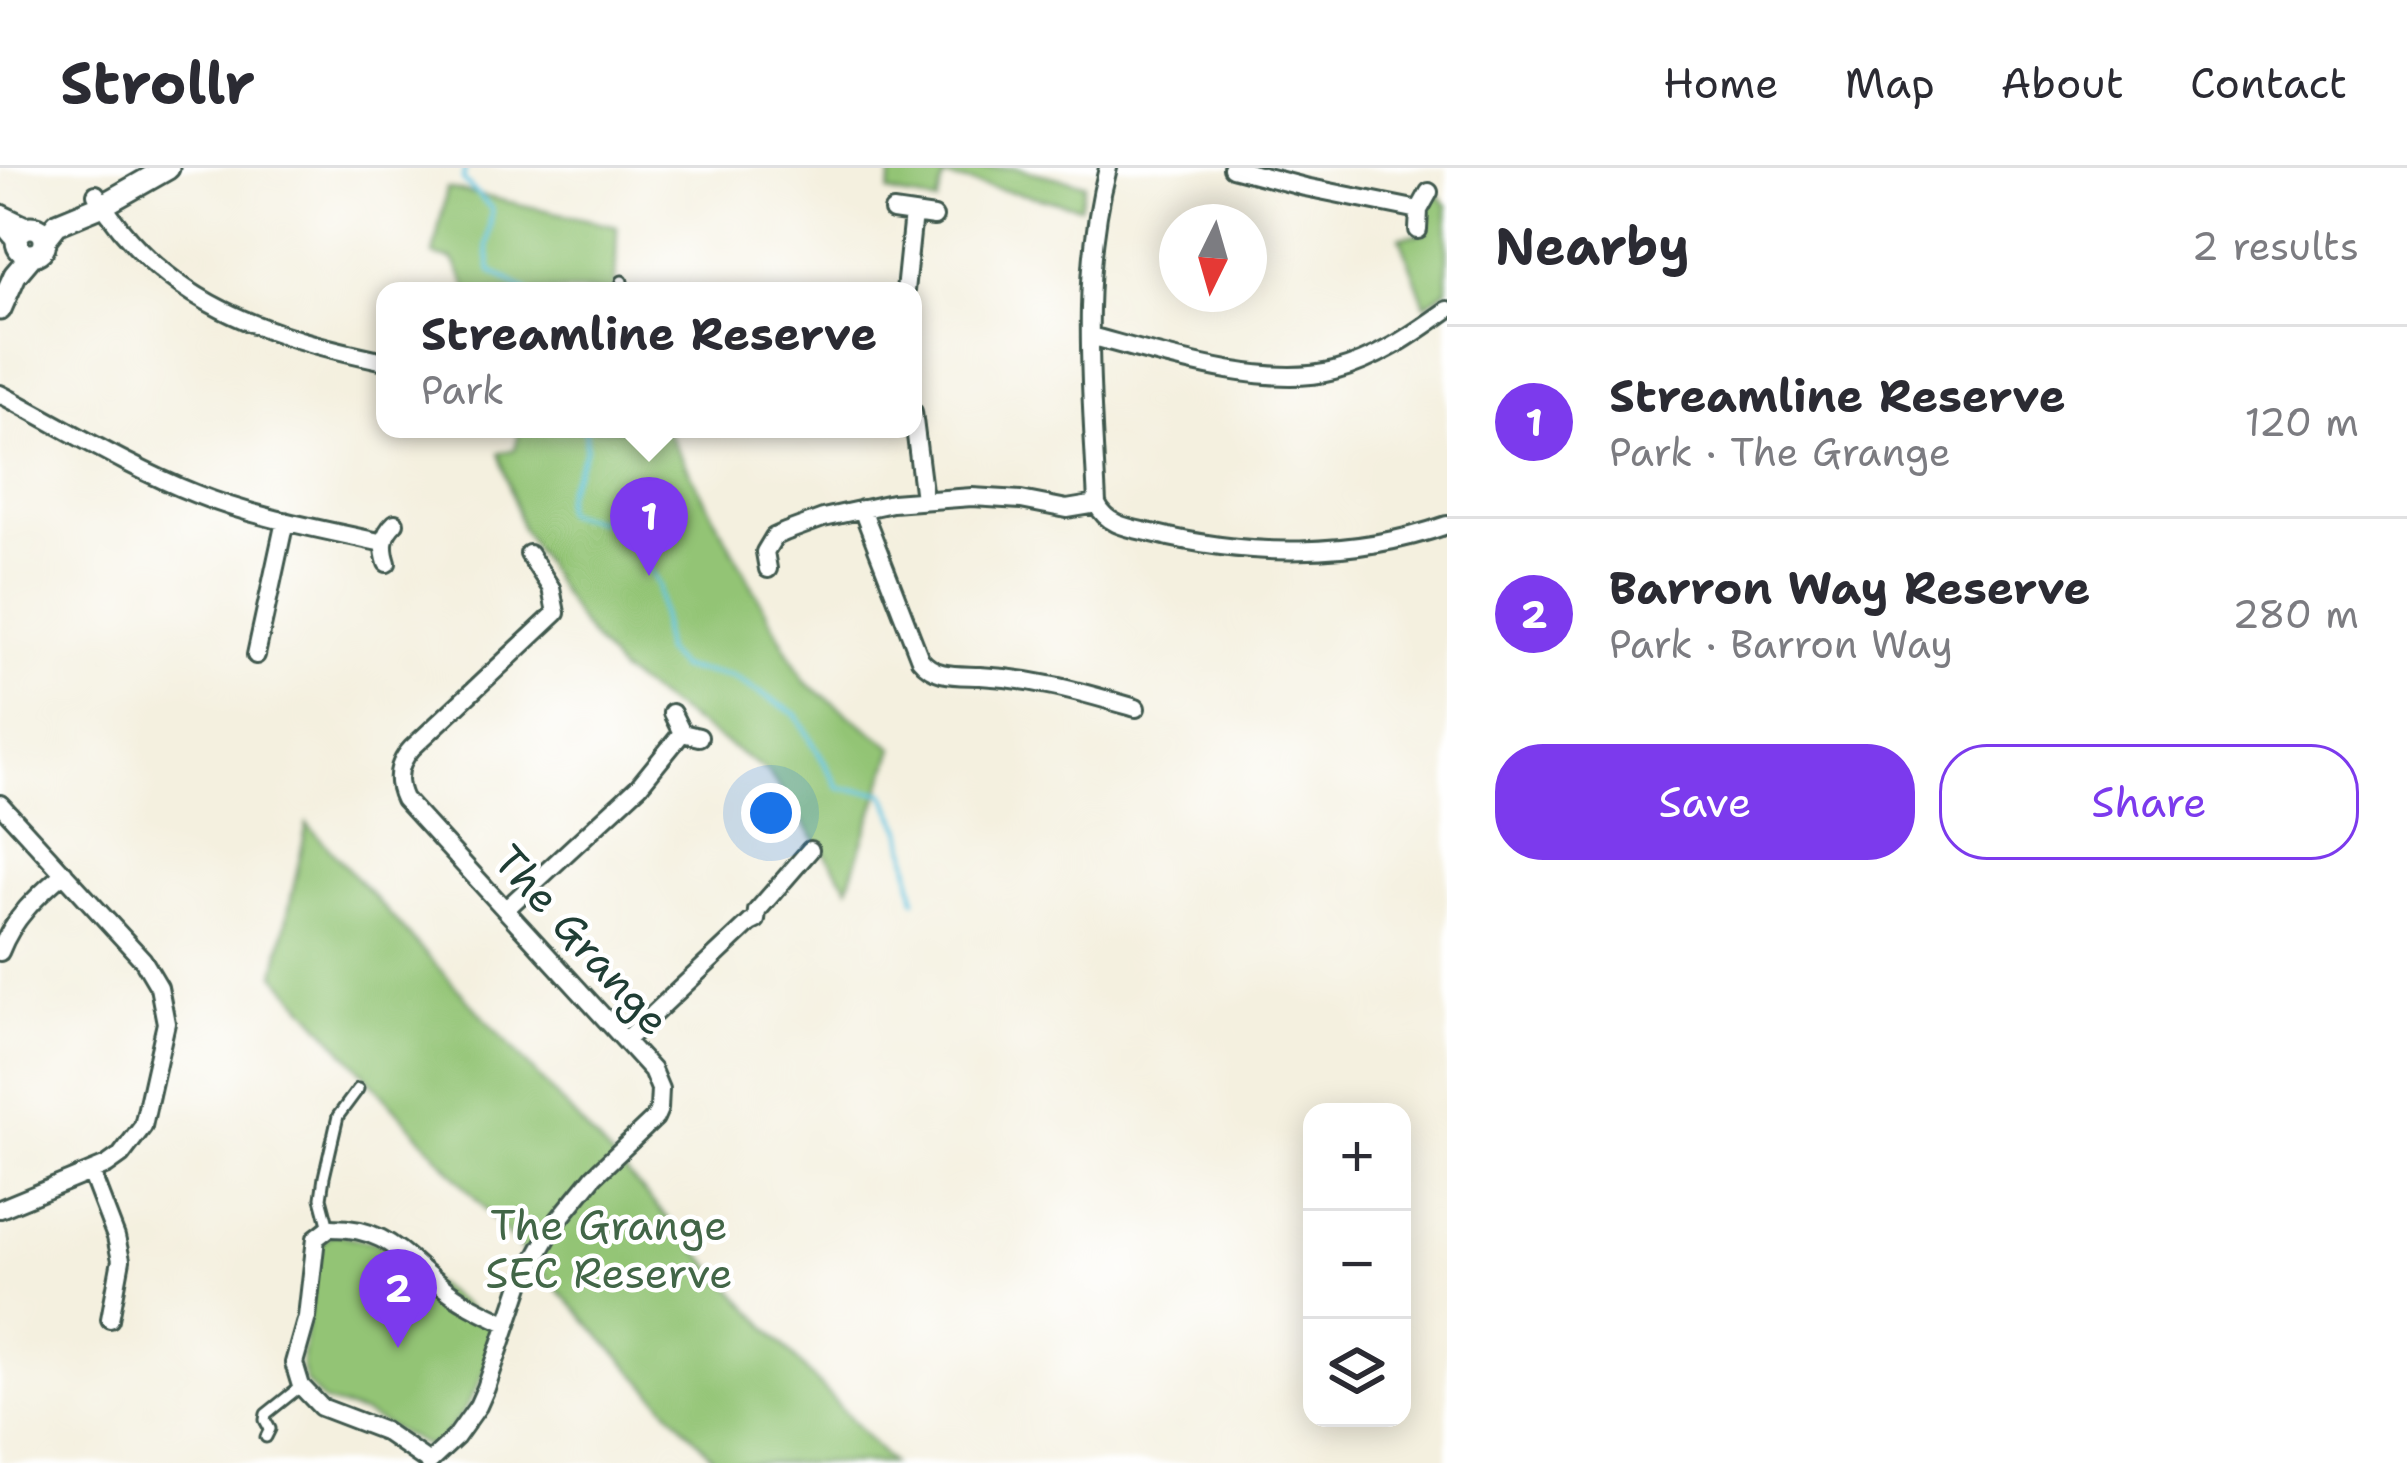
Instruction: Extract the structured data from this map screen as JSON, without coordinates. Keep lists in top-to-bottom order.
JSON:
{
  "streets": {
    "street": ["The Grange"]
  },
  "parks": ["The Grange SEC Reserve"],
  "north": "bottom",
  "page": {
    "header": "Strollr",
    "nav": [
      "Home",
      "Map",
      "About",
      "Contact"
    ],
    "heading": ["Nearby", "2 results"],
    "popup": ["Streamline Reserve", "Park"],
    "list": [
      {
        "mark": "1",
        "name": "Streamline Reserve",
        "note": "Park · The Grange",
        "value": "120 m"
      },
      {
        "mark": "2",
        "name": "Barron Way Reserve",
        "note": "Park · Barron Way",
        "value": "280 m"
      }
    ],
    "pins": ["1", "2"],
    "buttons": ["Save", "Share"],
    "map_buttons": ["+", "−"]
  }
}
